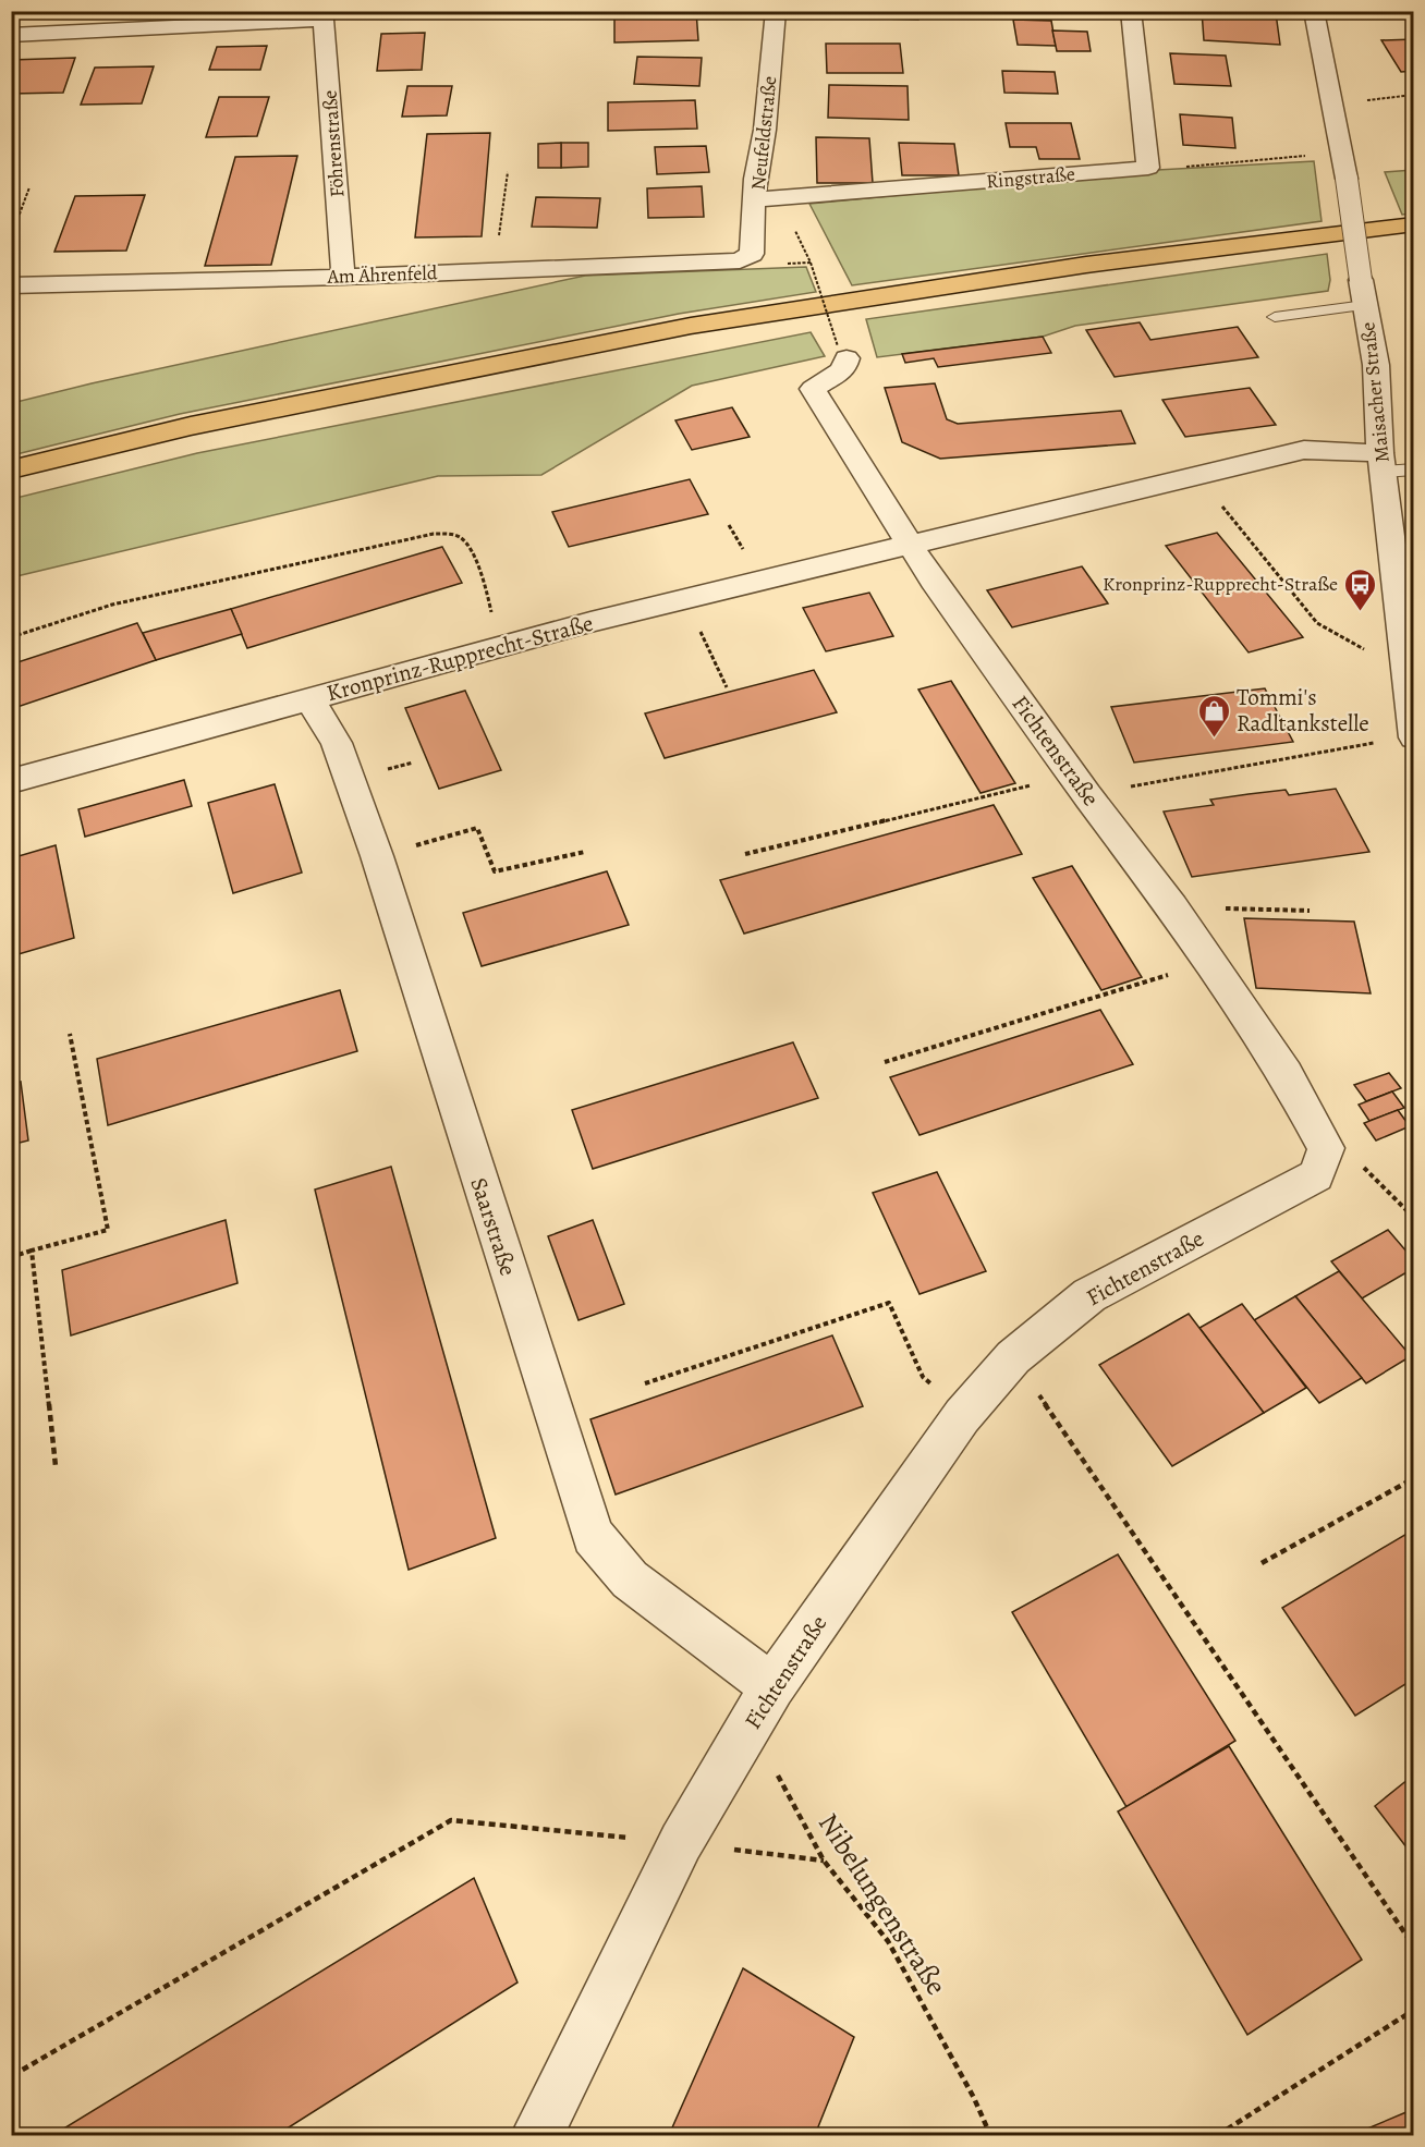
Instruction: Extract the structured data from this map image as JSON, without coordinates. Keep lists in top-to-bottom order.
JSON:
{
  "streets": {
    "street": [
      "Neufeldstraße",
      "Föhrenstraße",
      "Ringstraße",
      "Am Ährenfeld",
      "Maisacher Straße",
      "Kronprinz-Rupprecht-Straße",
      "Fichtenstraße",
      "Saarstraße"
    ],
    "path": ["Nibelungenstraße"]
  },
  "crossings": [
    ["Neufeldstraße", "Ringstraße"],
    ["Neufeldstraße", "Am Ährenfeld"],
    ["Föhrenstraße", "Am Ährenfeld"],
    ["Maisacher Straße", "Kronprinz-Rupprecht-Straße"],
    ["Kronprinz-Rupprecht-Straße", "Fichtenstraße"],
    ["Kronprinz-Rupprecht-Straße", "Saarstraße"],
    ["Fichtenstraße", "Saarstraße"]
  ],
  "places": {
    "bus stop": ["Kronprinz-Rupprecht-Straße"],
    "shop": ["Tommi's Radltankstelle"]
  }
}
